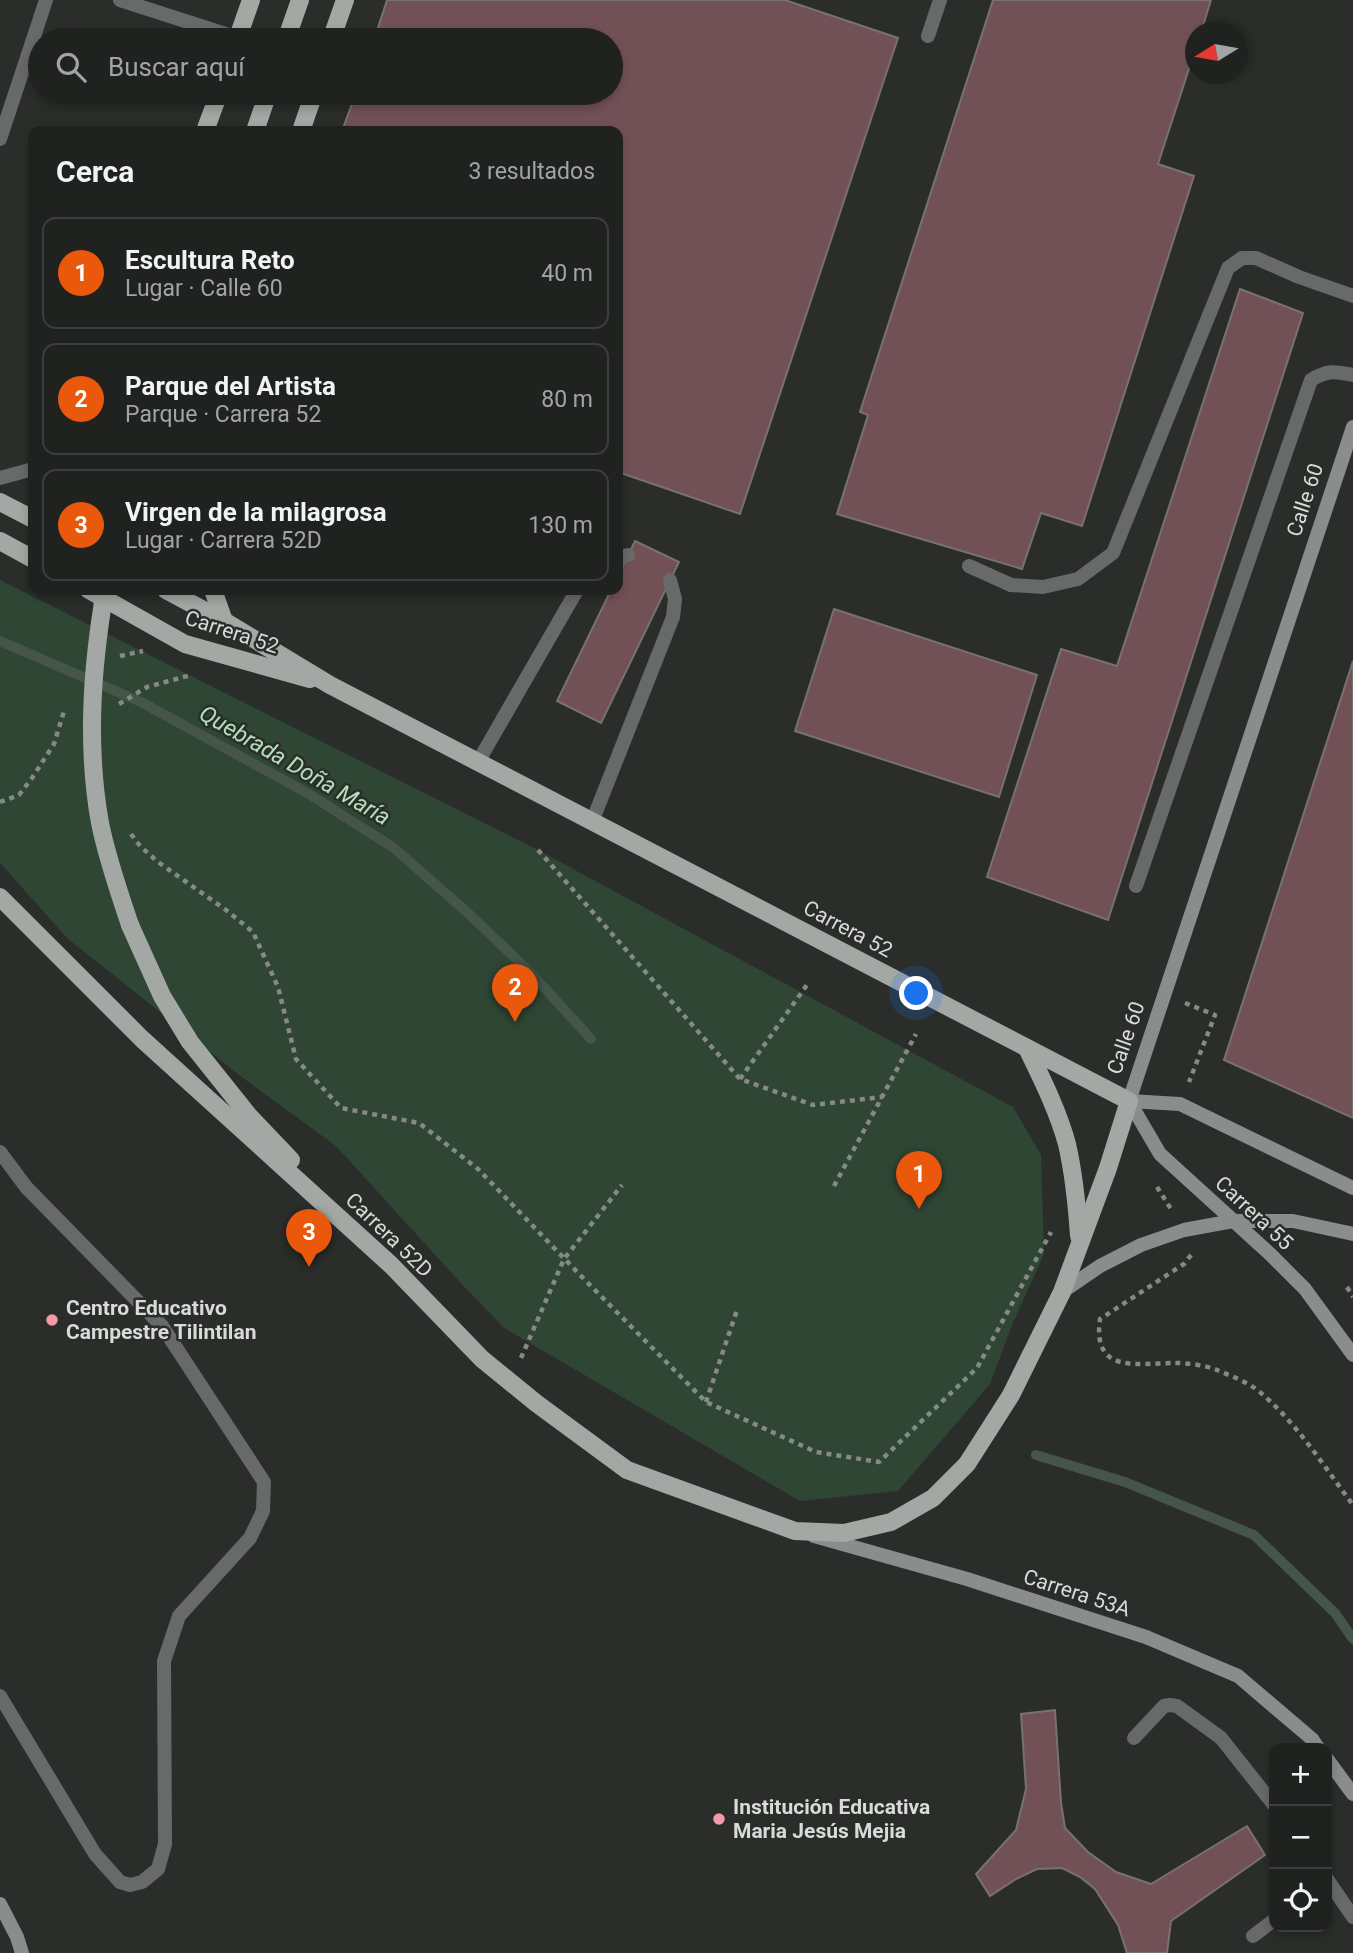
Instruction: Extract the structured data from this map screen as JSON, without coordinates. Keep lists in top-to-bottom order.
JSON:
{
  "streets": {
    "main road": ["Calle 60", "Carrera 52", "Carrera 52D"],
    "street": ["Carrera 55", "Carrera 53A"]
  },
  "crossings": [
    ["Calle 60", "Carrera 52"],
    ["Calle 60", "Carrera 55"],
    ["Calle 60", "Carrera 52D"],
    ["Calle 60", "Carrera 53A"],
    ["Carrera 52", "Carrera 55"],
    ["Carrera 52D", "Carrera 53A"]
  ],
  "water": ["Quebrada Doña María"],
  "places": ["Centro Educativo Campestre Tilintilan", "Institución Educativa Maria Jesús Mejia"],
  "north": "left",
  "page": {
    "search": "Buscar aquí",
    "heading": ["Cerca", "3 resultados"],
    "list": [
      {
        "mark": "1",
        "name": "Escultura Reto",
        "note": "Lugar · Calle 60",
        "value": "40 m"
      },
      {
        "mark": "2",
        "name": "Parque del Artista",
        "note": "Parque · Carrera 52",
        "value": "80 m"
      },
      {
        "mark": "3",
        "name": "Virgen de la milagrosa",
        "note": "Lugar · Carrera 52D",
        "value": "130 m"
      }
    ],
    "pins": ["2", "1", "3"],
    "map_buttons": ["+", "−"]
  }
}
